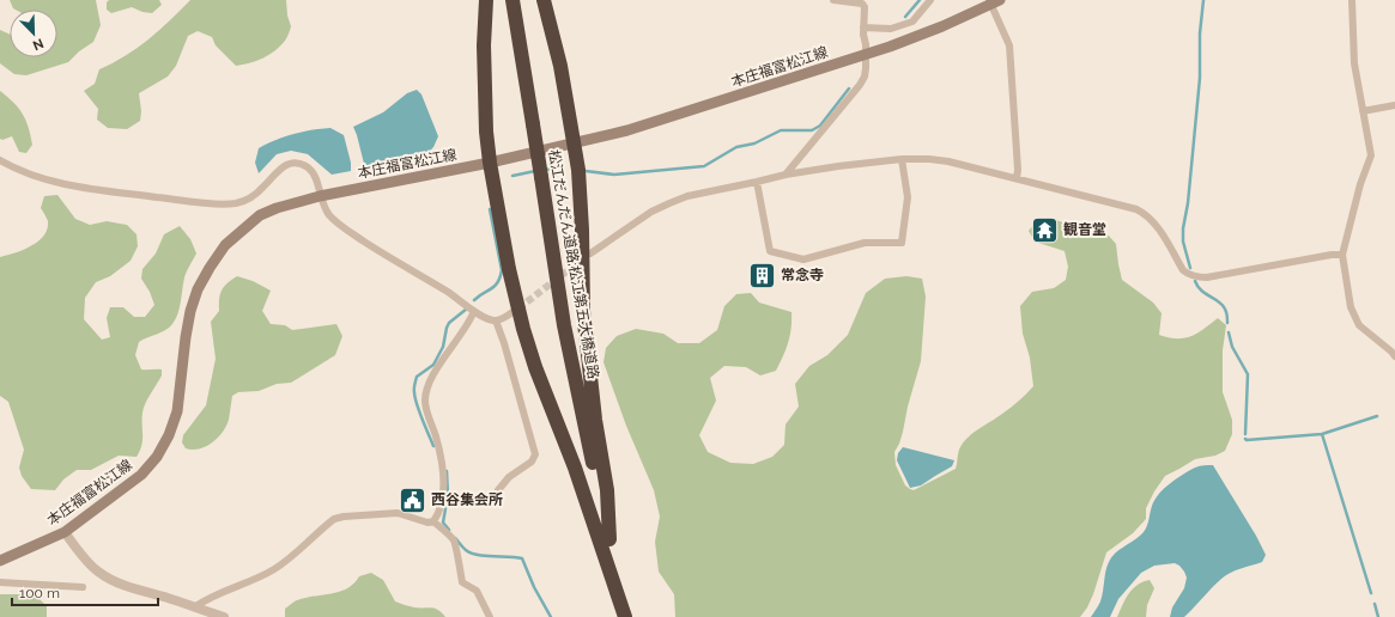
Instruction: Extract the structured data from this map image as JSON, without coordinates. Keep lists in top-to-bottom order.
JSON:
{
  "streets": {
    "highway": ["松江だんだん道路;松江第五大橋道路"],
    "main road": ["本庄福富松江線"]
  },
  "places": {
    "temple": ["観音堂"],
    "building": ["常念寺"],
    "public building": ["西谷集会所"]
  },
  "scale_bar": "100 m",
  "north": "bottom right"
}
